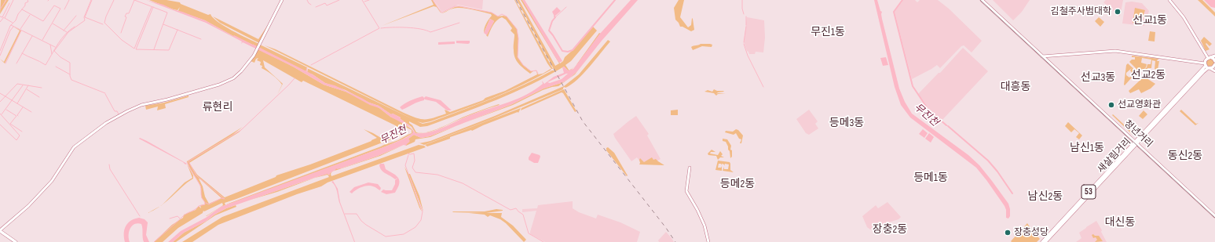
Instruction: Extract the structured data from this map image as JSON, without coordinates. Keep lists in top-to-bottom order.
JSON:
{
  "streets": {
    "main road": ["청년거리", "새살림거리", "53"]
  },
  "crossings": [
    ["청년거리", "새살림거리"]
  ],
  "districts": [
    "선교1동",
    "무진1동",
    "선교2동",
    "선교3동",
    "대흥동",
    "류현리",
    "등메3동",
    "남신1동",
    "동신2동",
    "등메1동",
    "등메2동",
    "남신2동",
    "대신동",
    "장충2동"
  ],
  "water": ["무진천"],
  "places": ["김철주사범대학", "선교영화관", "장충성당"]
}
